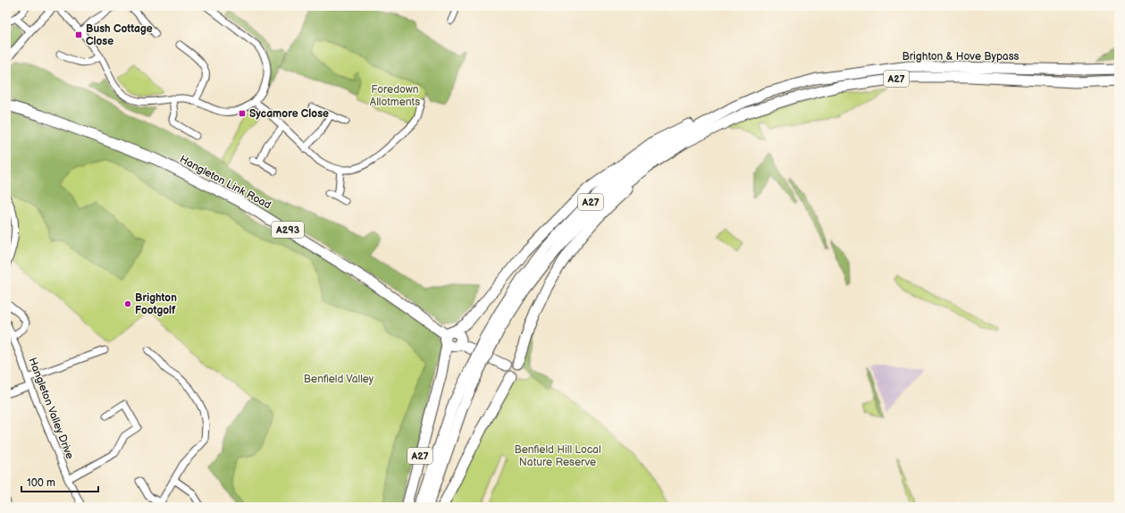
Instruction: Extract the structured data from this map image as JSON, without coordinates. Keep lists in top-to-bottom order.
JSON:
{
  "streets": {
    "highway": [
      "Brighton & Hove Bypass",
      "A27",
      "Hangleton Link Road",
      "A293"
    ],
    "street": ["Hangleton Valley Drive"]
  },
  "crossings": [
    ["Brighton & Hove Bypass", "A27"],
    ["A27", "Hangleton Link Road"]
  ],
  "parks": ["Foredown Allotments", "Benfield Valley", "Benfield Hill Local Nature Reserve"],
  "places": {
    "transit": ["Bush Cottage Close", "Sycamore Close"],
    "other": ["Brighton Footgolf"]
  },
  "scale_bar": "100 m"
}
